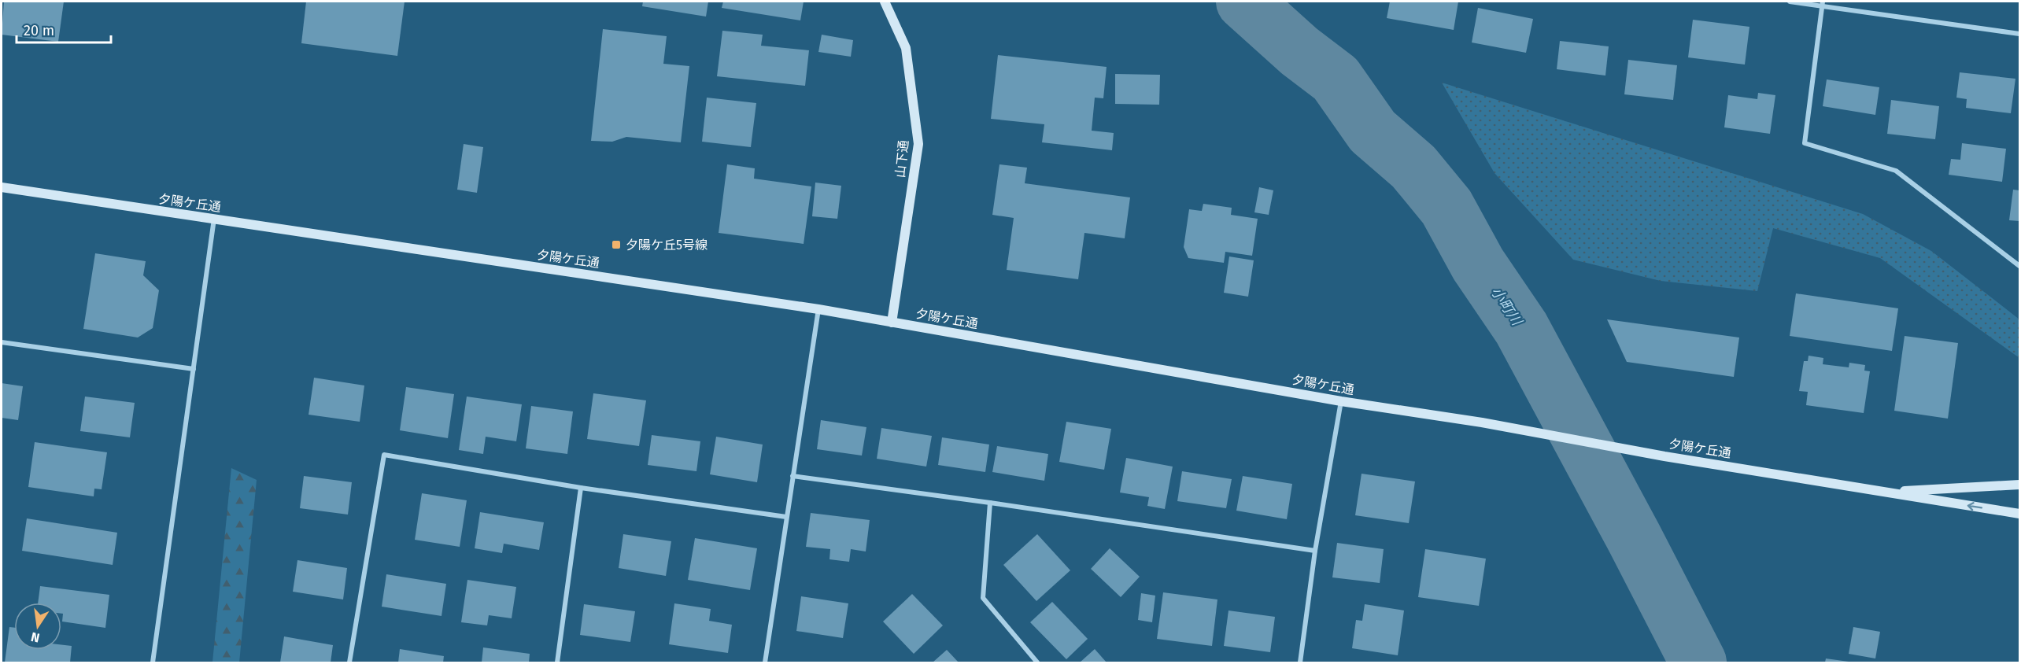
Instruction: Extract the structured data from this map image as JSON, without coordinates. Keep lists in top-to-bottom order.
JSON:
{
  "streets": {
    "street": ["山下通", "夕陽ケ丘通"]
  },
  "crossings": [
    ["山下通", "夕陽ケ丘通"]
  ],
  "water": ["小町川"],
  "places": {
    "transit": ["夕陽ケ丘5号線"]
  },
  "scale_bar": "20 m",
  "north": "bottom"
}
